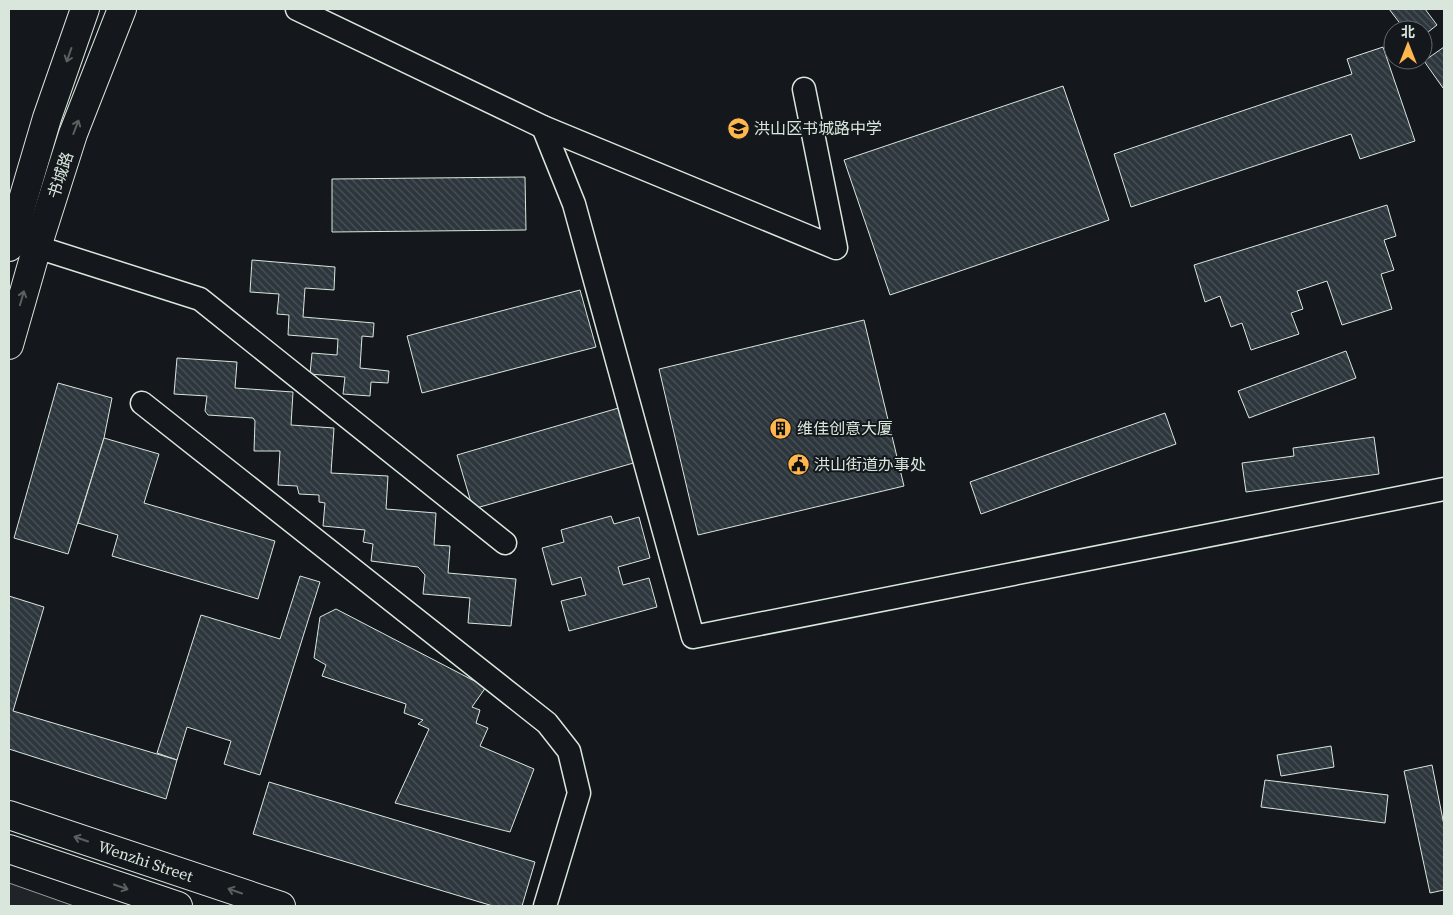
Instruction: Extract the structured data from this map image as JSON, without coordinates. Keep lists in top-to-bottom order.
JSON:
{
  "streets": {
    "main road": ["书城路", "Wenzhi Street"]
  },
  "places": {
    "school or university": ["洪山区书城路中学"],
    "building": ["维佳创意大厦"],
    "public building": ["洪山街道办事处"]
  },
  "north": "top"
}
